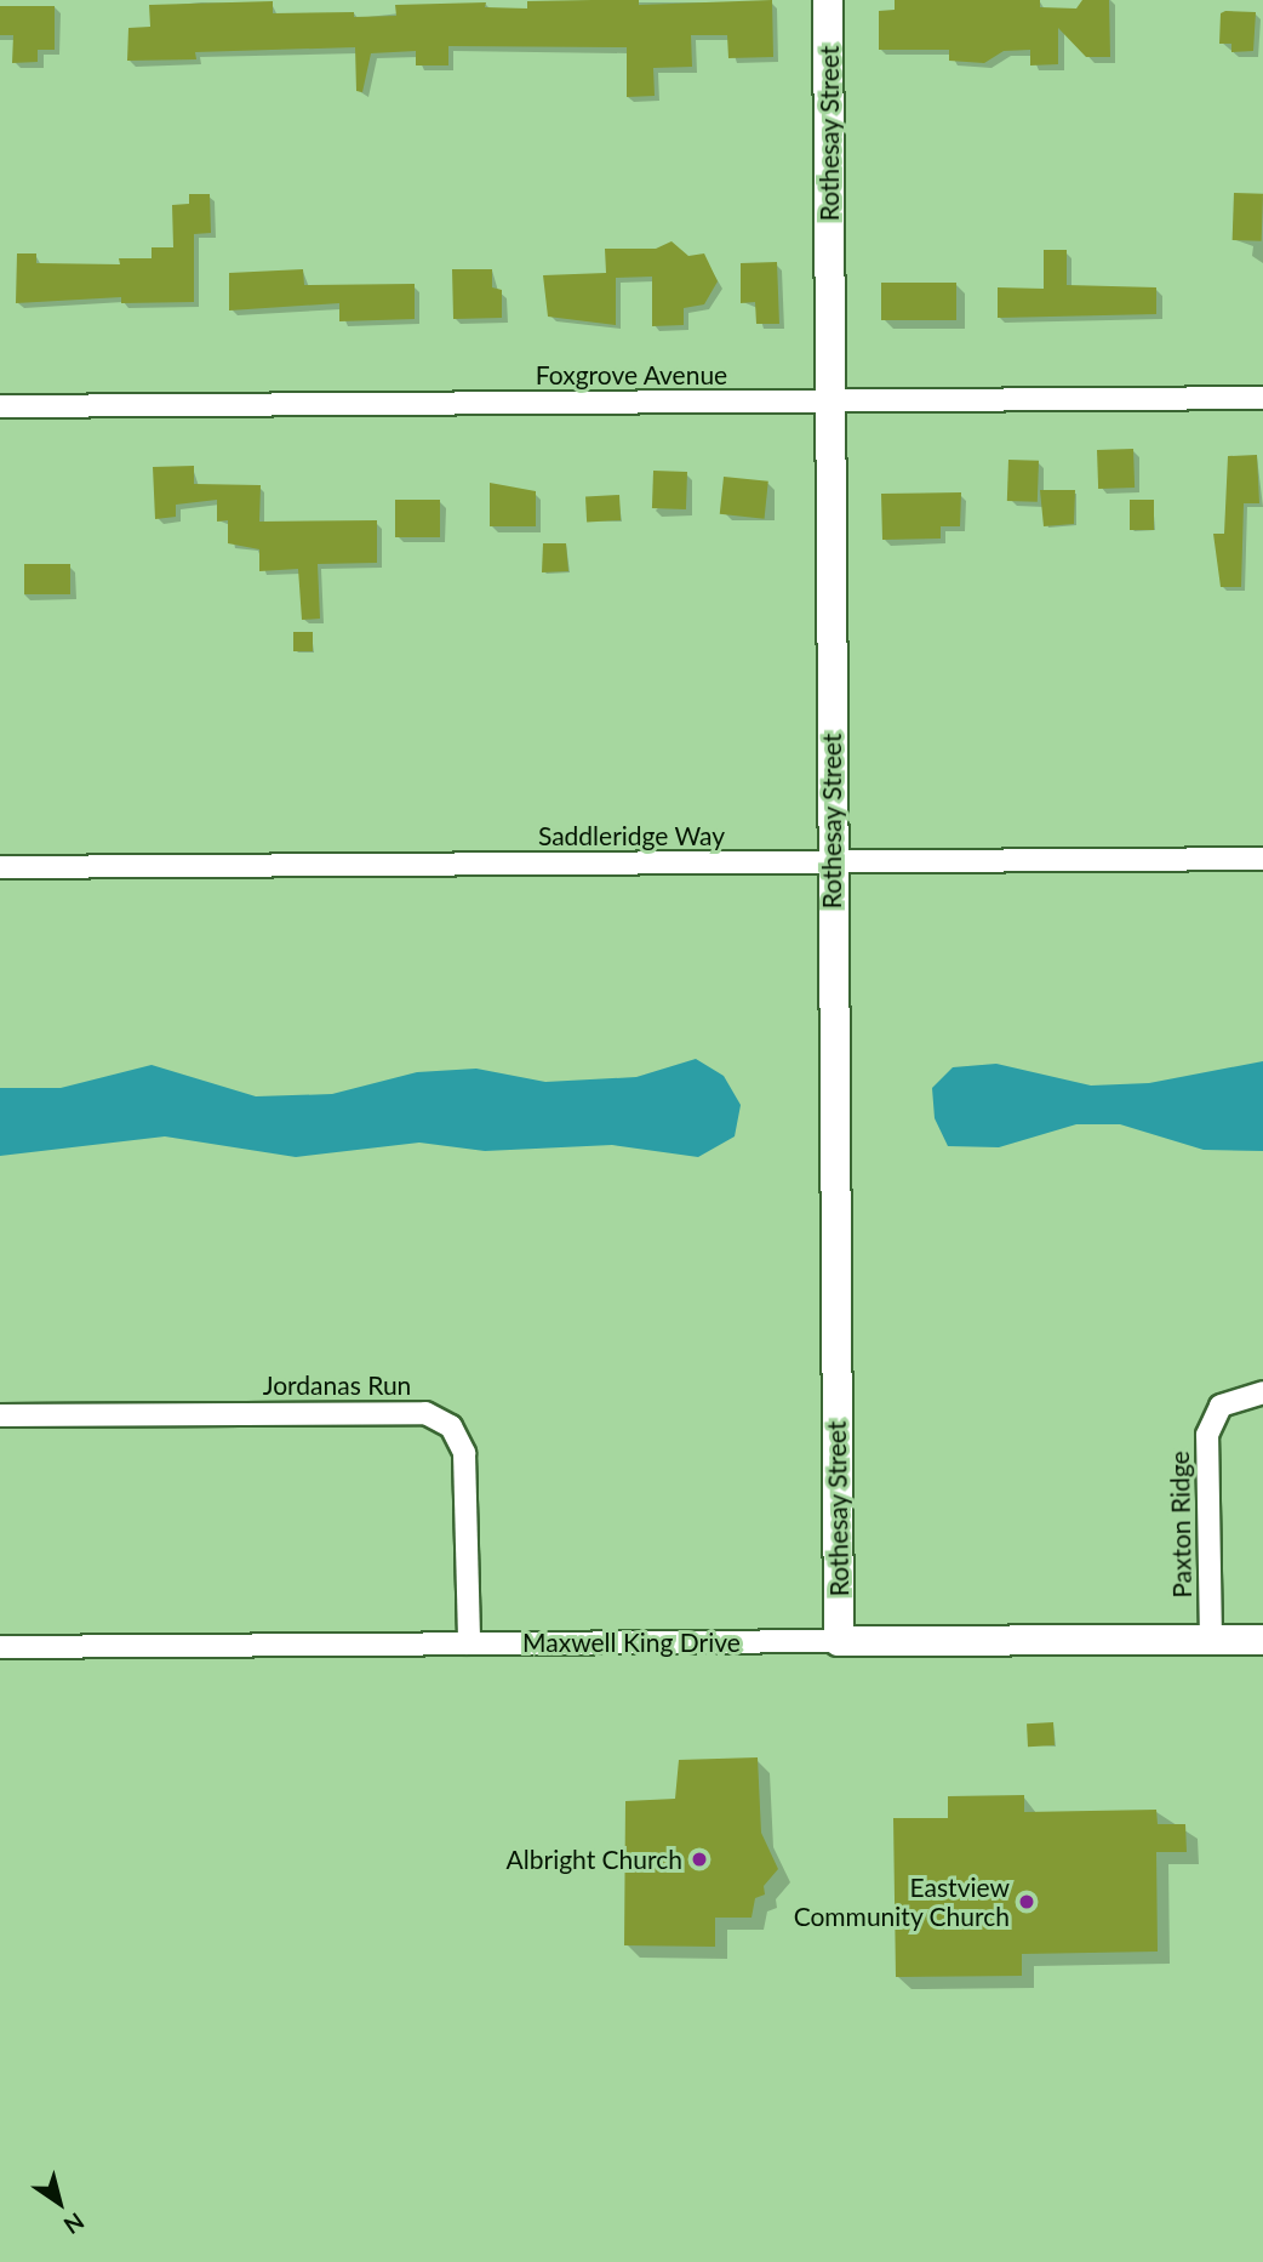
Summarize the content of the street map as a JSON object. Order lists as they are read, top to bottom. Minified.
{"streets":{"street":["Rothesay Street","Foxgrove Avenue","Saddleridge Way","Jordanas Run","Paxton Ridge","Maxwell King Drive"]},"crossings":[["Rothesay Street","Foxgrove Avenue"],["Rothesay Street","Saddleridge Way"],["Rothesay Street","Maxwell King Drive"],["Jordanas Run","Maxwell King Drive"],["Paxton Ridge","Maxwell King Drive"]],"places":["Albright Church","Eastview Community Church"],"north":"bottom right"}
